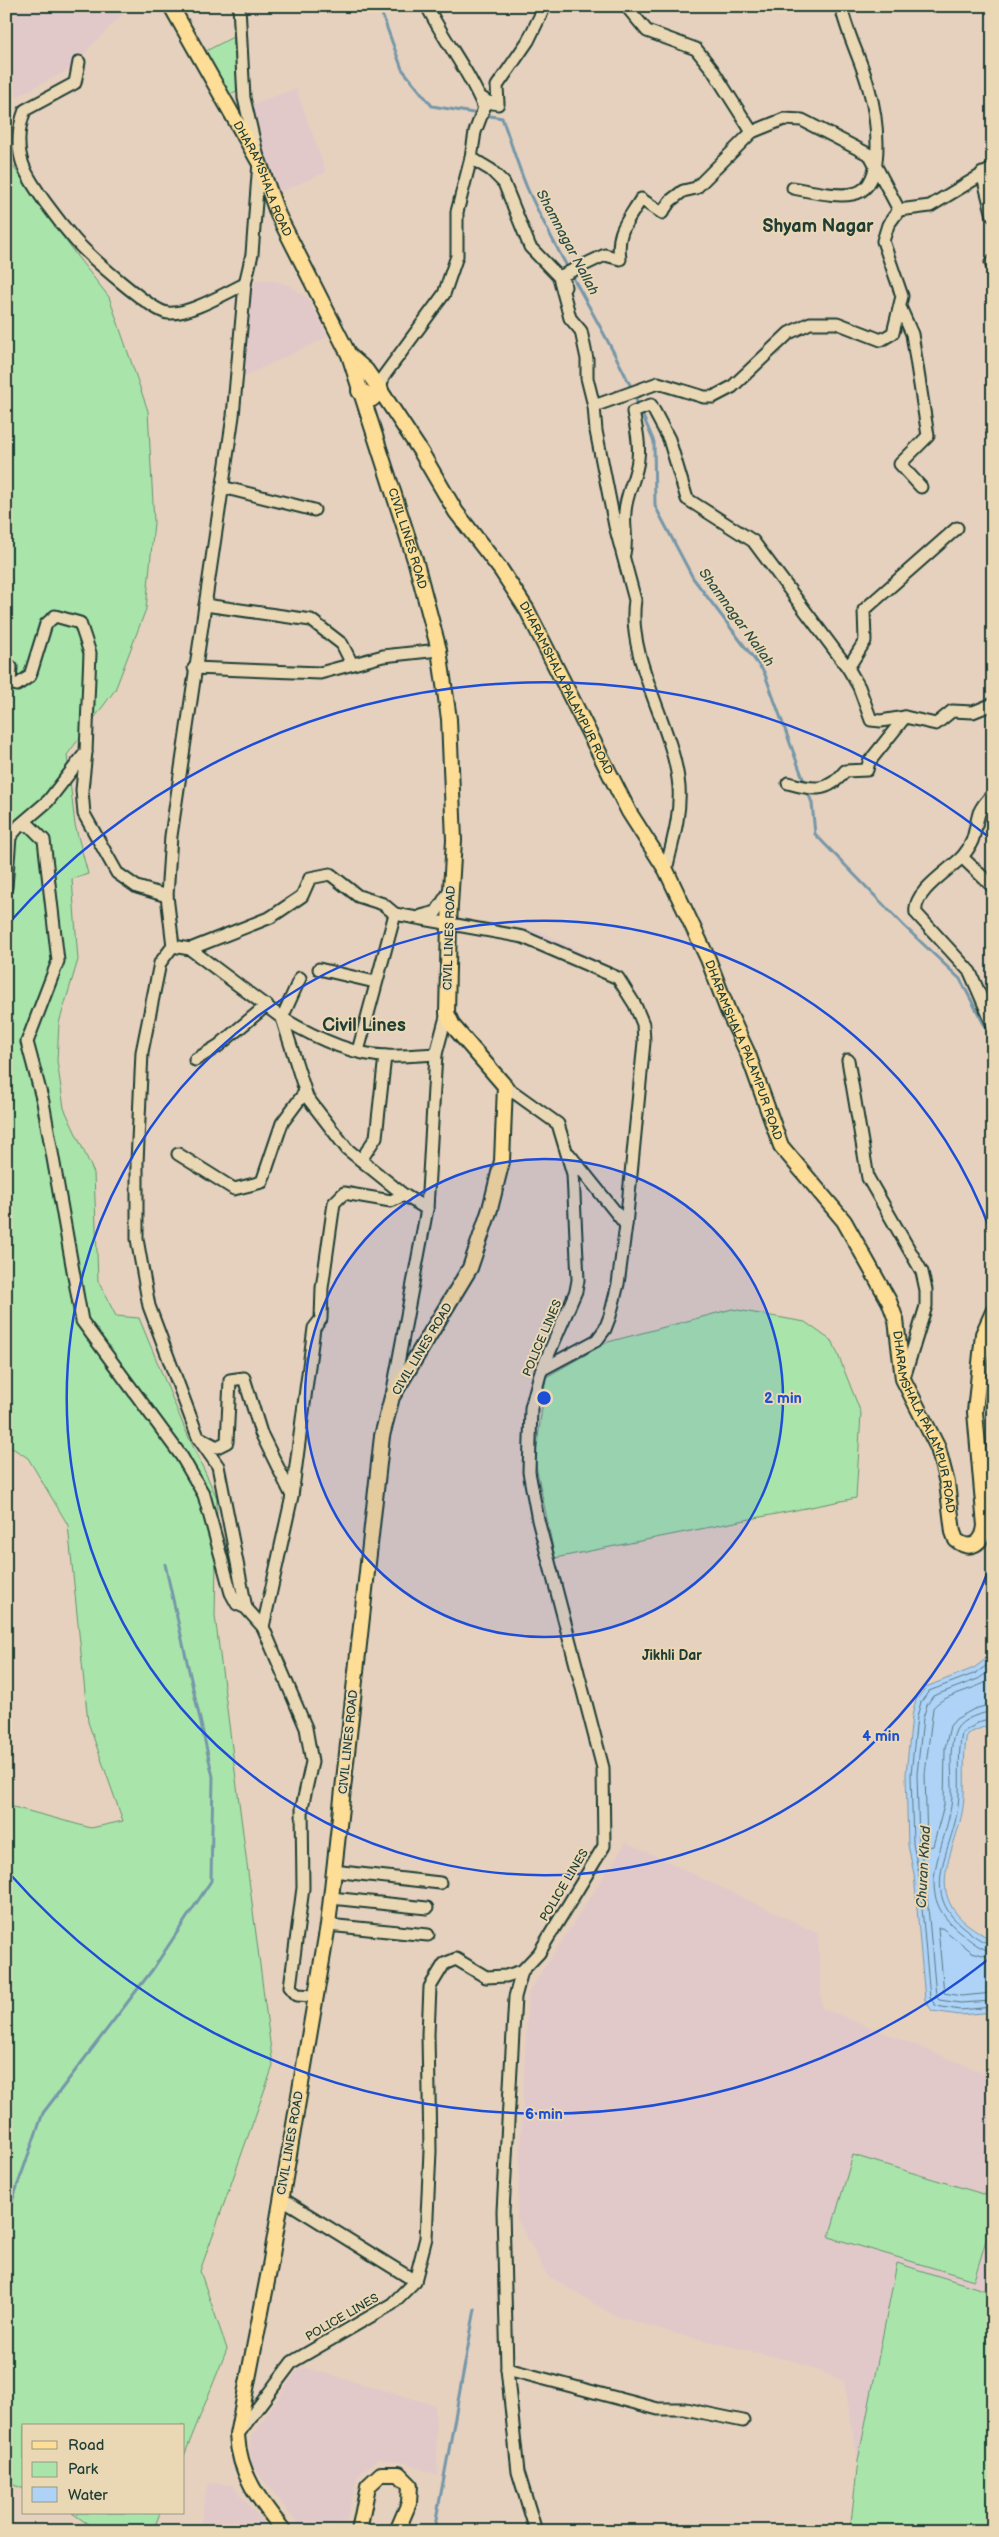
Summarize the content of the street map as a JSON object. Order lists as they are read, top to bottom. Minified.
{"streets":{"main road":["DHARAMSHALA ROAD","CIVIL LINES ROAD","DHARAMSHALA PALAMPUR ROAD"],"street":["POLICE LINES"]},"crossings":[["DHARAMSHALA ROAD","CIVIL LINES ROAD"],["DHARAMSHALA ROAD","DHARAMSHALA PALAMPUR ROAD"],["CIVIL LINES ROAD","DHARAMSHALA PALAMPUR ROAD"],["CIVIL LINES ROAD","POLICE LINES"]],"districts":["Shyam Nagar","Civil Lines","Jikhli Dar"],"water":["Shamnagar Nallah","Churan Khad"],"legend":["Road","Park","Water"],"rings":["2 min","4 min","6 min"]}
